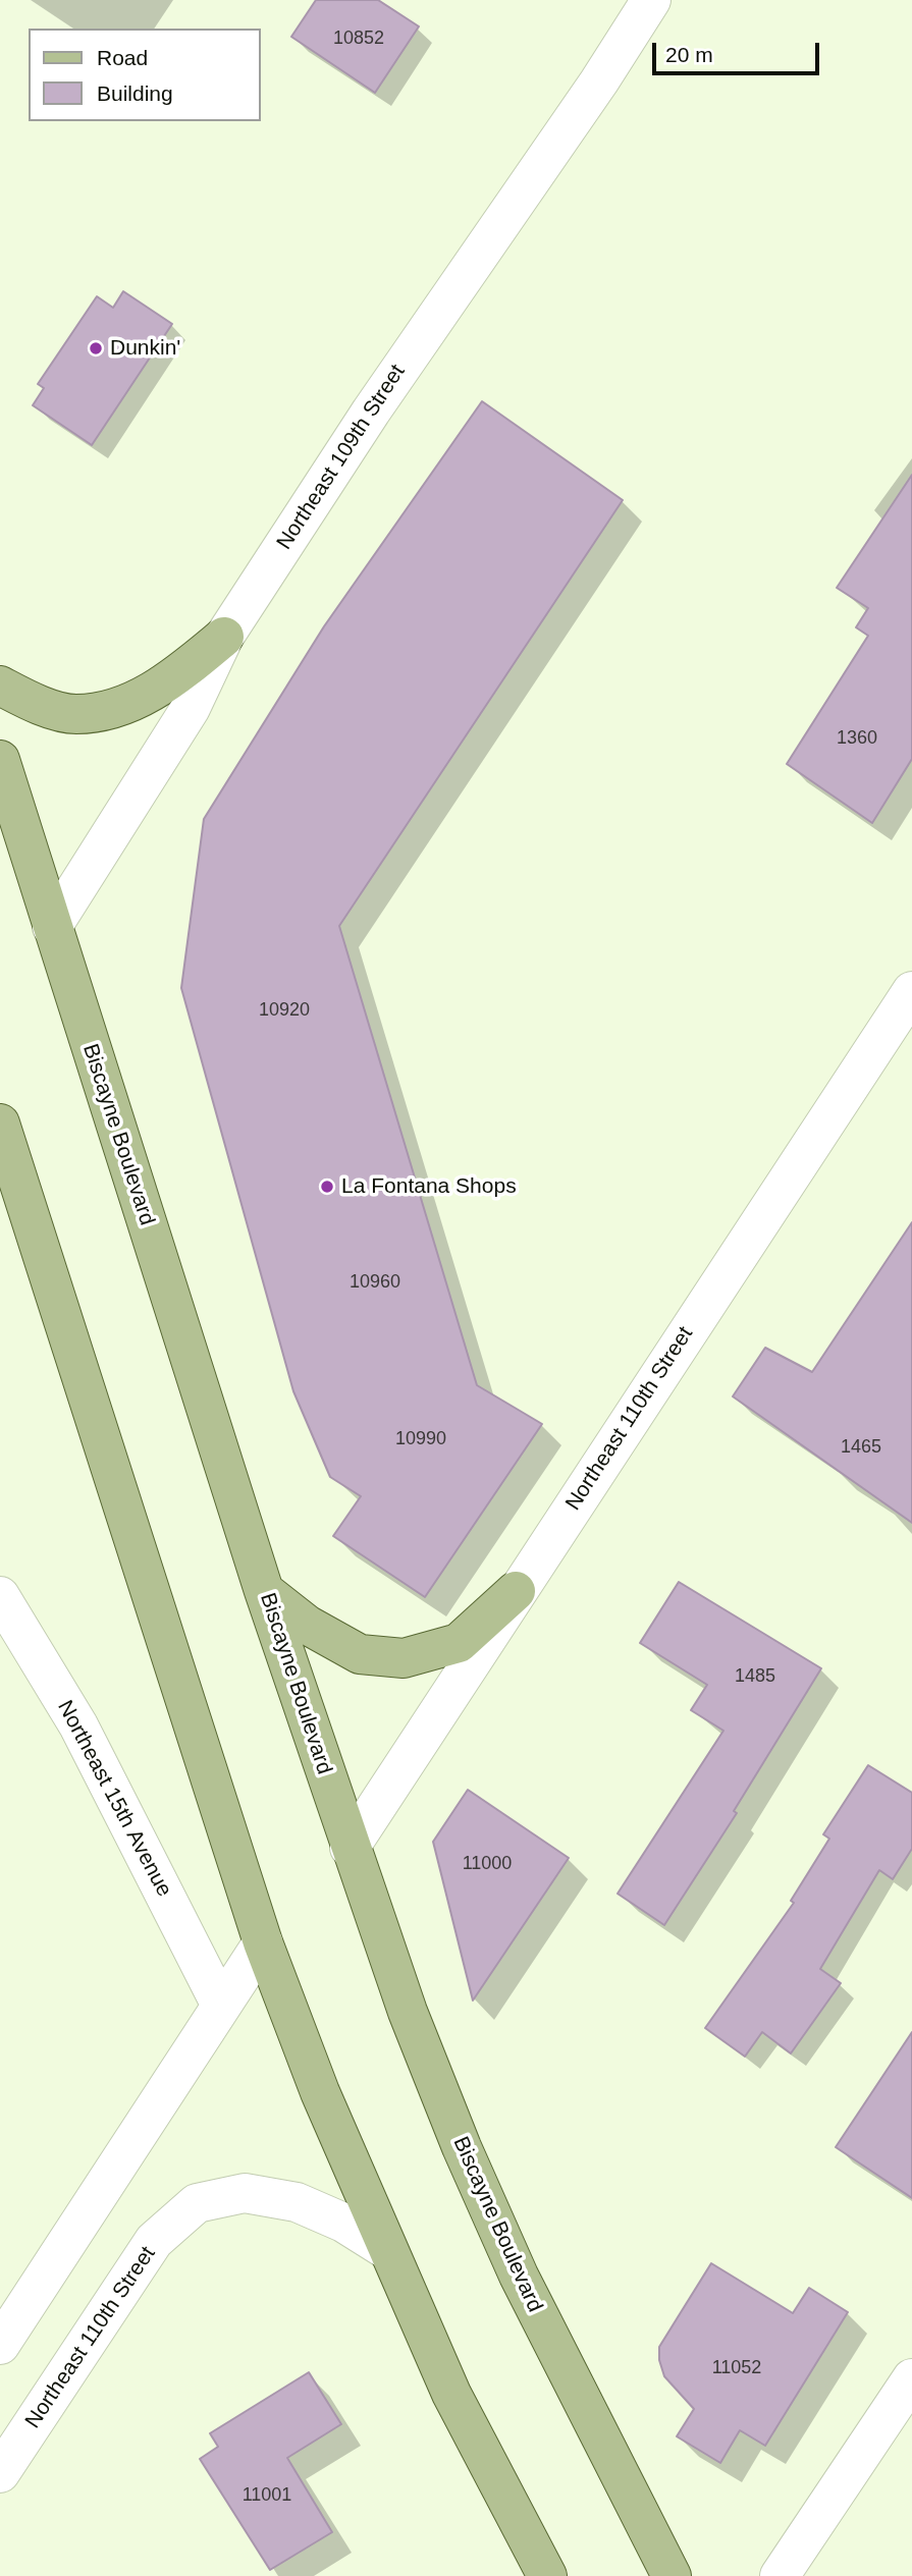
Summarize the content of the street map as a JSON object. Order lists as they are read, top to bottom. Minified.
{"streets":{"main road":["Biscayne Boulevard"],"street":["Northeast 109th Street","Northeast 110th Street","Northeast 15th Avenue"]},"crossings":[["Northeast 109th Street","Biscayne Boulevard"],["Biscayne Boulevard","Northeast 110th Street"]],"places":["Dunkin'","La Fontana Shops"],"house_numbers":["10852","1360","10920","10960","10990","1465","1485","11000","11052","11001"],"legend":["Road","Building"],"scale_bar":"20 m"}
